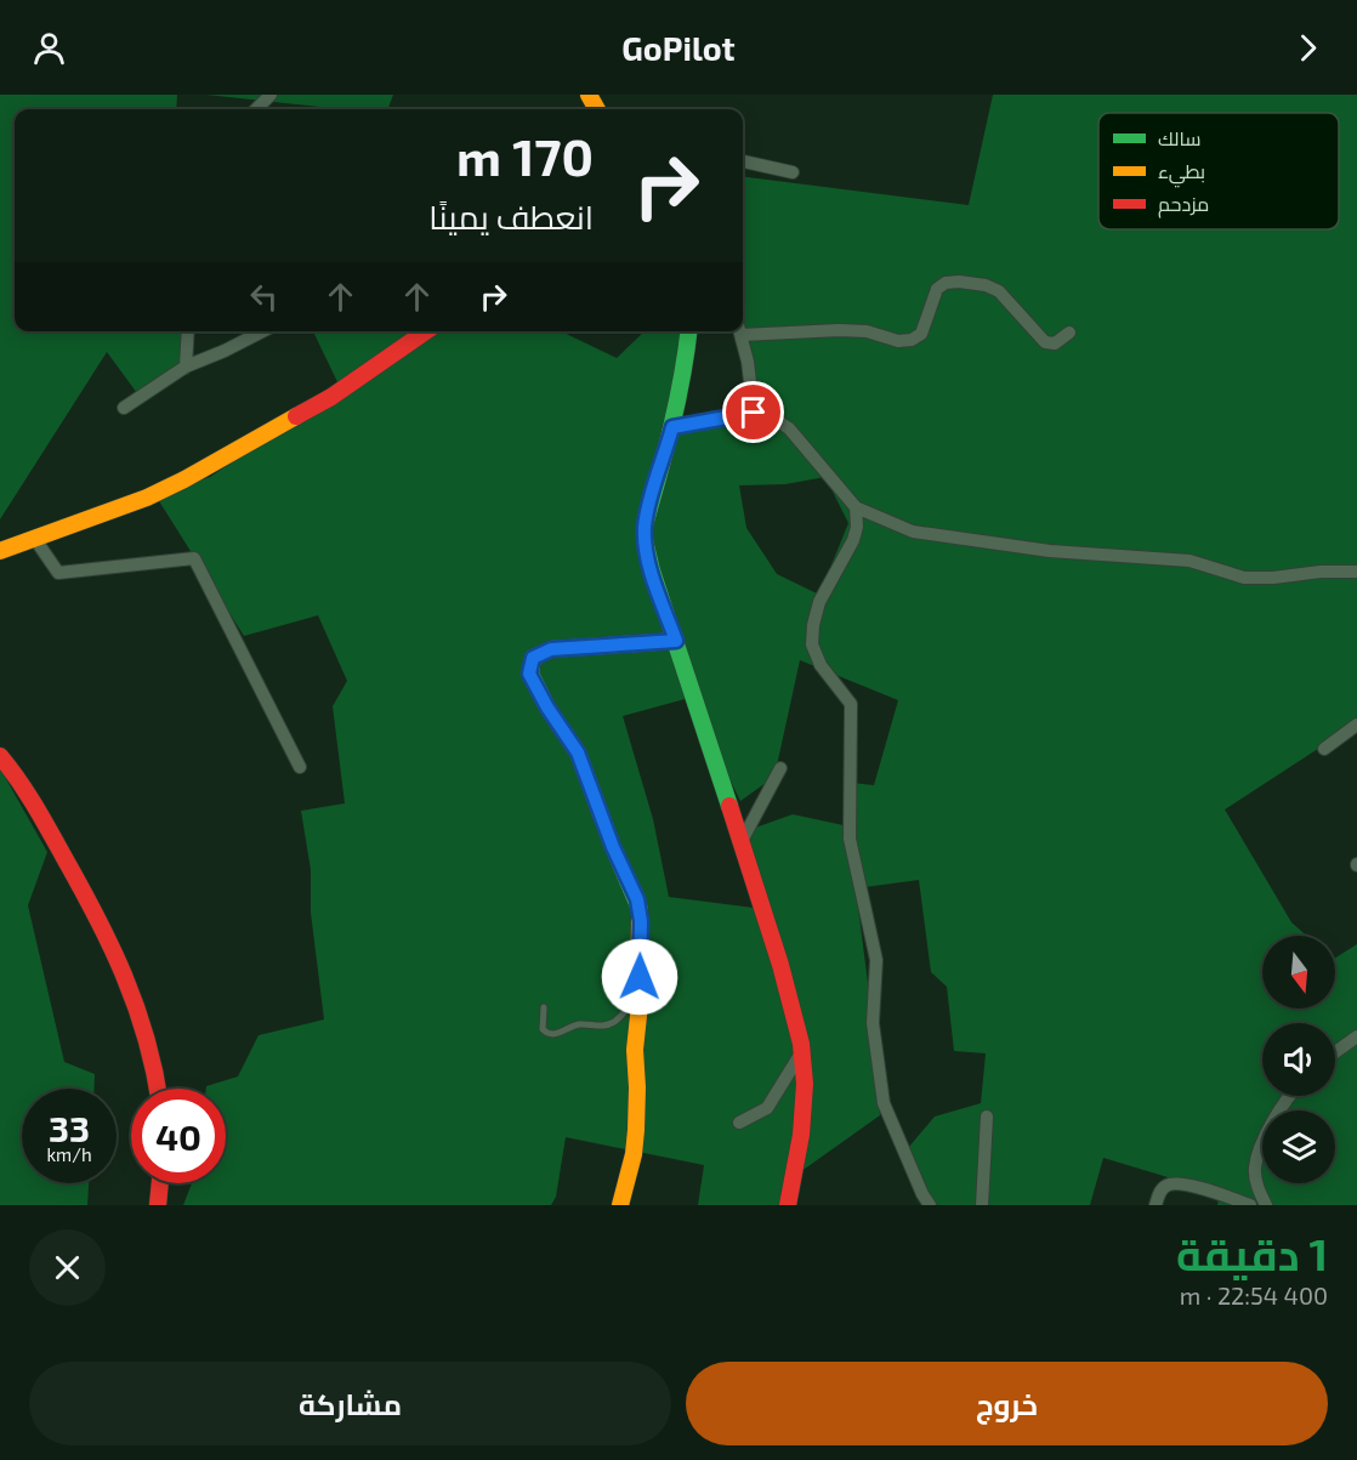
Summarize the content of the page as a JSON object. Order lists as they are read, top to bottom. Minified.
{"legend":["سالك","بطيء","مزدحم"],"north":"bottom","page":{"header":"GoPilot","turn":["170 m","انعطف يمينًا"],"speed":"33 km/h","limit":"40","heading":["1 دقيقة","400 m · 22:54"],"buttons":["خروج","مشاركة"]}}
